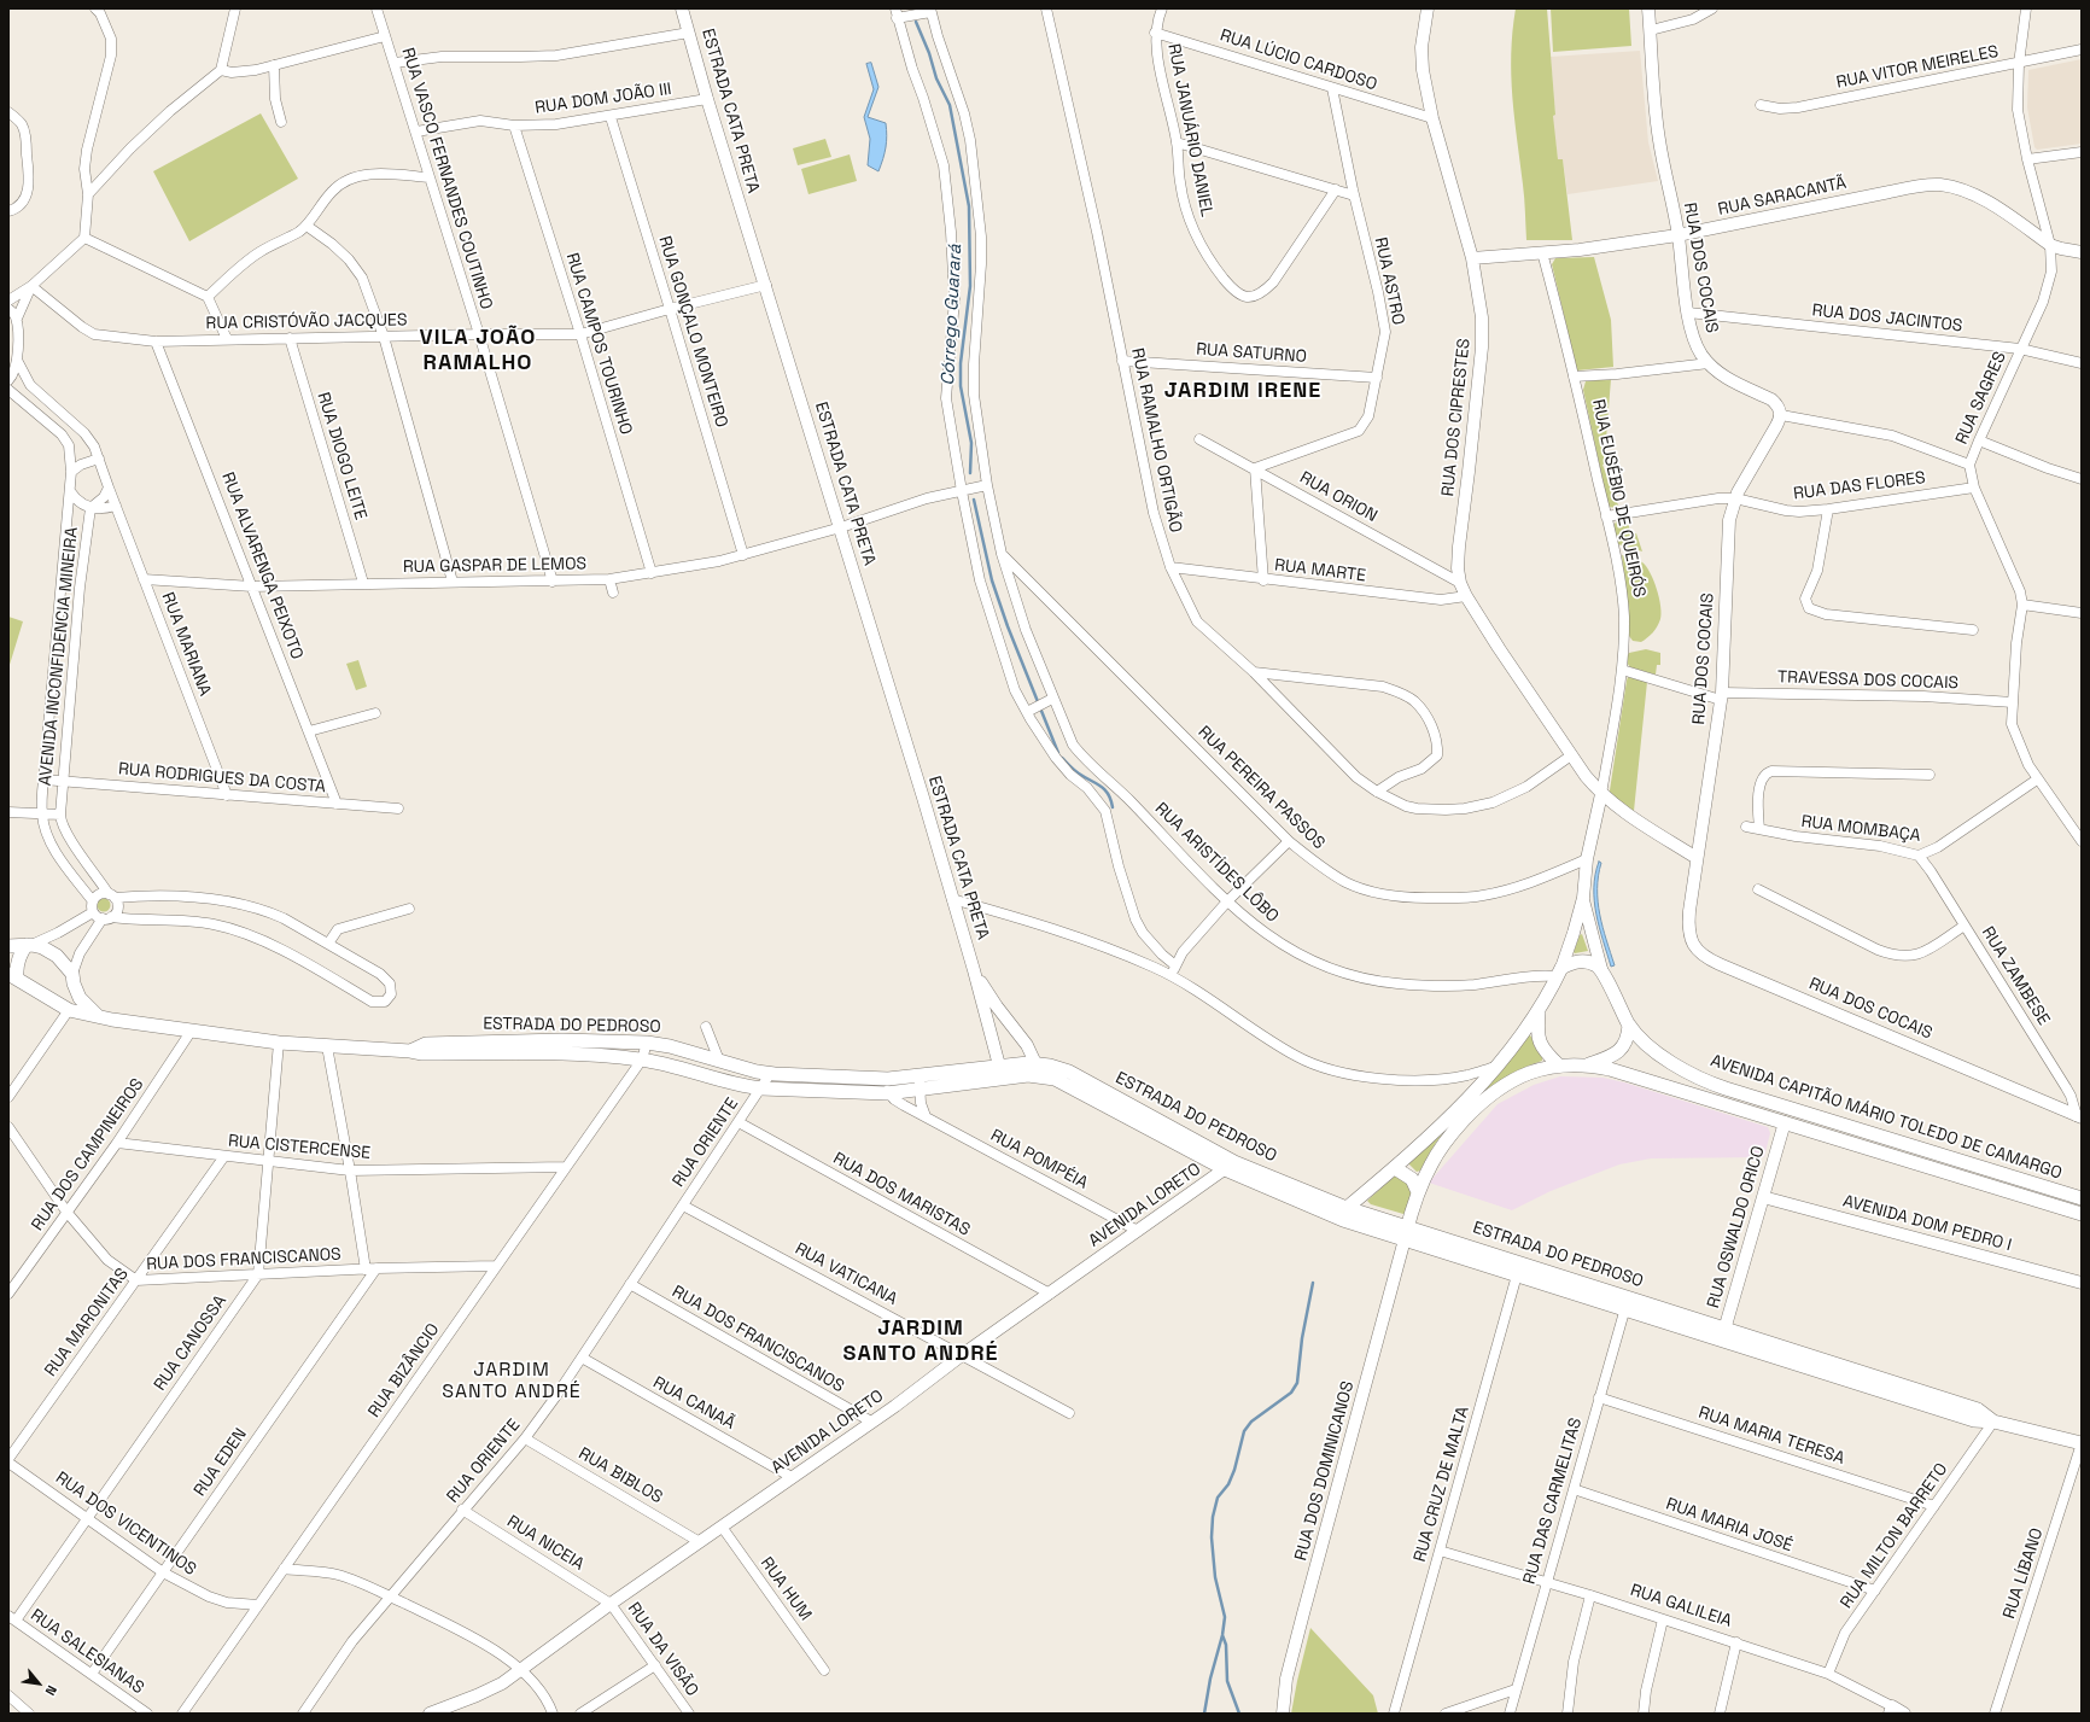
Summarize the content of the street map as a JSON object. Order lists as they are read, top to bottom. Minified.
{"streets":{"main road":["RUA EUSÉBIO DE QUEIRÓS","ESTRADA DO PEDROSO","AVENIDA CAPITÃO MÁRIO TOLEDO DE CAMARGO"],"street":["RUA LÚCIO CARDOSO","RUA VITOR MEIRELES","RUA DOM JOÃO III","ESTRADA CATA PRETA","RUA JANUÁRIO DANIEL","RUA VASCO FERNANDES COUTINHO","RUA SARACANTÃ","RUA DOS COCAIS","RUA ASTRO","RUA DOS JACINTOS","RUA CRISTÓVÃO JACQUES","RUA GONÇALO MONTEIRO","RUA CAMPOS TOURINHO","RUA SATURNO","RUA SAGRES","RUA DOS CIPRESTES","RUA RAMALHO ORTIGÃO","RUA DIOGO LEITE","RUA DAS FLORES","RUA ORION","RUA ALVARENGA PEIXOTO","RUA GASPAR DE LEMOS","RUA MARTE","RUA MARIANA","AVENIDA INCONFIDENCIA MINEIRA","TRAVESSA DOS COCAIS","RUA RODRIGUES DA COSTA","RUA PEREIRA PASSOS","RUA MOMBAÇA","RUA ARISTÍDES LÔBO","RUA ZAMBESE","RUA ORIENTE","RUA CISTERCENSE","RUA DOS CAMPINEIROS","RUA POMPÉIA","RUA DOS MARISTAS","AVENIDA LORETO","AVENIDA DOM PEDRO I","RUA OSWALDO ORICO","RUA DOS FRANCISCANOS","RUA VATICANA","RUA MARONITAS","RUA CANOSSA","RUA BIZÂNCIO","RUA CANAÃ","RUA MARIA TERESA","RUA EDEN","RUA DOS DOMINICANOS","RUA BIBLOS","RUA CRUZ DE MALTA","RUA DAS CARMELITAS","RUA DOS VICENTINOS","RUA MARIA JOSÉ","RUA MILTON BARRETO","RUA NICEIA","RUA LÍBANO","RUA HUM","RUA GALILEIA","RUA DA VISÃO","RUA SALESIANAS"]},"crossings":[["RUA LÚCIO CARDOSO","RUA JANUÁRIO DANIEL"],["RUA LÚCIO CARDOSO","RUA ASTRO"],["RUA LÚCIO CARDOSO","RUA DOS CIPRESTES"],["RUA VITOR MEIRELES","RUA SAGRES"],["RUA DOM JOÃO III","ESTRADA CATA PRETA"],["RUA DOM JOÃO III","RUA VASCO FERNANDES COUTINHO"],["RUA DOM JOÃO III","RUA GONÇALO MONTEIRO"],["RUA DOM JOÃO III","RUA CAMPOS TOURINHO"],["ESTRADA CATA PRETA","RUA CRISTÓVÃO JACQUES"],["ESTRADA CATA PRETA","RUA GASPAR DE LEMOS"],["ESTRADA CATA PRETA","ESTRADA DO PEDROSO"],["RUA VASCO FERNANDES COUTINHO","RUA CRISTÓVÃO JACQUES"],["RUA VASCO FERNANDES COUTINHO","RUA GASPAR DE LEMOS"],["RUA SARACANTÃ","RUA DOS COCAIS"],["RUA SARACANTÃ","RUA SAGRES"],["RUA SARACANTÃ","RUA DOS CIPRESTES"],["RUA SARACANTÃ","RUA EUSÉBIO DE QUEIRÓS"],["RUA DOS COCAIS","RUA DOS JACINTOS"],["RUA DOS COCAIS","RUA DOS CIPRESTES"],["RUA DOS COCAIS","RUA DAS FLORES"],["RUA DOS COCAIS","TRAVESSA DOS COCAIS"],["RUA DOS COCAIS","RUA ZAMBESE"],["RUA ASTRO","RUA SATURNO"],["RUA ASTRO","RUA ORION"],["RUA DOS JACINTOS","RUA SAGRES"],["RUA CRISTÓVÃO JACQUES","RUA GONÇALO MONTEIRO"],["RUA CRISTÓVÃO JACQUES","RUA CAMPOS TOURINHO"],["RUA CRISTÓVÃO JACQUES","RUA DIOGO LEITE"],["RUA CRISTÓVÃO JACQUES","RUA ALVARENGA PEIXOTO"],["RUA GONÇALO MONTEIRO","RUA GASPAR DE LEMOS"],["RUA CAMPOS TOURINHO","RUA GASPAR DE LEMOS"],["RUA SATURNO","RUA RAMALHO ORTIGÃO"],["RUA SAGRES","RUA DAS FLORES"],["RUA SAGRES","TRAVESSA DOS COCAIS"],["RUA SAGRES","RUA MOMBAÇA"],["RUA DOS CIPRESTES","RUA RAMALHO ORTIGÃO"],["RUA DOS CIPRESTES","RUA ORION"],["RUA DOS CIPRESTES","RUA EUSÉBIO DE QUEIRÓS"],["RUA DOS CIPRESTES","RUA MARTE"],["RUA RAMALHO ORTIGÃO","RUA MARTE"],["RUA DIOGO LEITE","RUA GASPAR DE LEMOS"],["RUA DAS FLORES","RUA EUSÉBIO DE QUEIRÓS"],["RUA EUSÉBIO DE QUEIRÓS","TRAVESSA DOS COCAIS"],["RUA EUSÉBIO DE QUEIRÓS","RUA PEREIRA PASSOS"],["RUA EUSÉBIO DE QUEIRÓS","RUA ARISTÍDES LÔBO"],["RUA EUSÉBIO DE QUEIRÓS","ESTRADA DO PEDROSO"],["RUA EUSÉBIO DE QUEIRÓS","AVENIDA CAPITÃO MÁRIO TOLEDO DE CAMARGO"],["RUA ALVARENGA PEIXOTO","RUA GASPAR DE LEMOS"],["RUA ALVARENGA PEIXOTO","RUA RODRIGUES DA COSTA"],["RUA GASPAR DE LEMOS","RUA MARIANA"],["RUA GASPAR DE LEMOS","RUA ARISTÍDES LÔBO"],["RUA MARIANA","AVENIDA INCONFIDENCIA MINEIRA"],["RUA MARIANA","RUA RODRIGUES DA COSTA"],["AVENIDA INCONFIDENCIA MINEIRA","RUA RODRIGUES DA COSTA"],["RUA PEREIRA PASSOS","RUA ARISTÍDES LÔBO"],["RUA MOMBAÇA","RUA ZAMBESE"],["RUA ARISTÍDES LÔBO","AVENIDA CAPITÃO MÁRIO TOLEDO DE CAMARGO"],["ESTRADA DO PEDROSO","RUA ORIENTE"],["ESTRADA DO PEDROSO","RUA DOS CAMPINEIROS"],["ESTRADA DO PEDROSO","RUA POMPÉIA"],["ESTRADA DO PEDROSO","AVENIDA LORETO"],["ESTRADA DO PEDROSO","RUA OSWALDO ORICO"],["ESTRADA DO PEDROSO","RUA CANOSSA"],["ESTRADA DO PEDROSO","RUA BIZÂNCIO"],["ESTRADA DO PEDROSO","RUA DOS DOMINICANOS"],["ESTRADA DO PEDROSO","RUA CRUZ DE MALTA"],["ESTRADA DO PEDROSO","RUA DAS CARMELITAS"],["ESTRADA DO PEDROSO","RUA MILTON BARRETO"],["ESTRADA DO PEDROSO","RUA LÍBANO"],["AVENIDA CAPITÃO MÁRIO TOLEDO DE CAMARGO","RUA OSWALDO ORICO"],["RUA ORIENTE","RUA DOS MARISTAS"],["RUA ORIENTE","RUA DOS FRANCISCANOS"],["RUA ORIENTE","RUA VATICANA"],["RUA ORIENTE","RUA CANAÃ"],["RUA ORIENTE","RUA BIBLOS"],["RUA ORIENTE","RUA NICEIA"],["RUA CISTERCENSE","RUA DOS CAMPINEIROS"],["RUA CISTERCENSE","RUA MARONITAS"],["RUA CISTERCENSE","RUA CANOSSA"],["RUA CISTERCENSE","RUA BIZÂNCIO"],["RUA DOS CAMPINEIROS","RUA DOS FRANCISCANOS"],["RUA POMPÉIA","AVENIDA LORETO"],["RUA DOS MARISTAS","AVENIDA LORETO"],["AVENIDA LORETO","RUA DOS FRANCISCANOS"],["AVENIDA LORETO","RUA VATICANA"],["AVENIDA LORETO","RUA CANAÃ"],["AVENIDA LORETO","RUA BIBLOS"],["AVENIDA LORETO","RUA NICEIA"],["AVENIDA LORETO","RUA HUM"],["AVENIDA LORETO","RUA DA VISÃO"],["AVENIDA DOM PEDRO I","RUA OSWALDO ORICO"],["RUA DOS FRANCISCANOS","RUA MARONITAS"],["RUA DOS FRANCISCANOS","RUA CANOSSA"],["RUA DOS FRANCISCANOS","RUA BIZÂNCIO"],["RUA DOS FRANCISCANOS","RUA EDEN"],["RUA MARONITAS","RUA DOS VICENTINOS"],["RUA CANOSSA","RUA DOS VICENTINOS"],["RUA CANOSSA","RUA SALESIANAS"],["RUA BIZÂNCIO","RUA DOS VICENTINOS"],["RUA MARIA TERESA","RUA DAS CARMELITAS"],["RUA MARIA TERESA","RUA MILTON BARRETO"],["RUA EDEN","RUA DOS VICENTINOS"],["RUA EDEN","RUA SALESIANAS"],["RUA CRUZ DE MALTA","RUA GALILEIA"],["RUA DAS CARMELITAS","RUA MARIA JOSÉ"],["RUA DAS CARMELITAS","RUA GALILEIA"],["RUA MARIA JOSÉ","RUA MILTON BARRETO"],["RUA MILTON BARRETO","RUA GALILEIA"],["RUA NICEIA","RUA DA VISÃO"]],"districts":["VILA JOÃO RAMALHO","JARDIM IRENE","JARDIM SANTO ANDRÉ","JARDIM SANTO ANDRÉ"],"water":["Córrego Guarará"],"north":"bottom right"}
